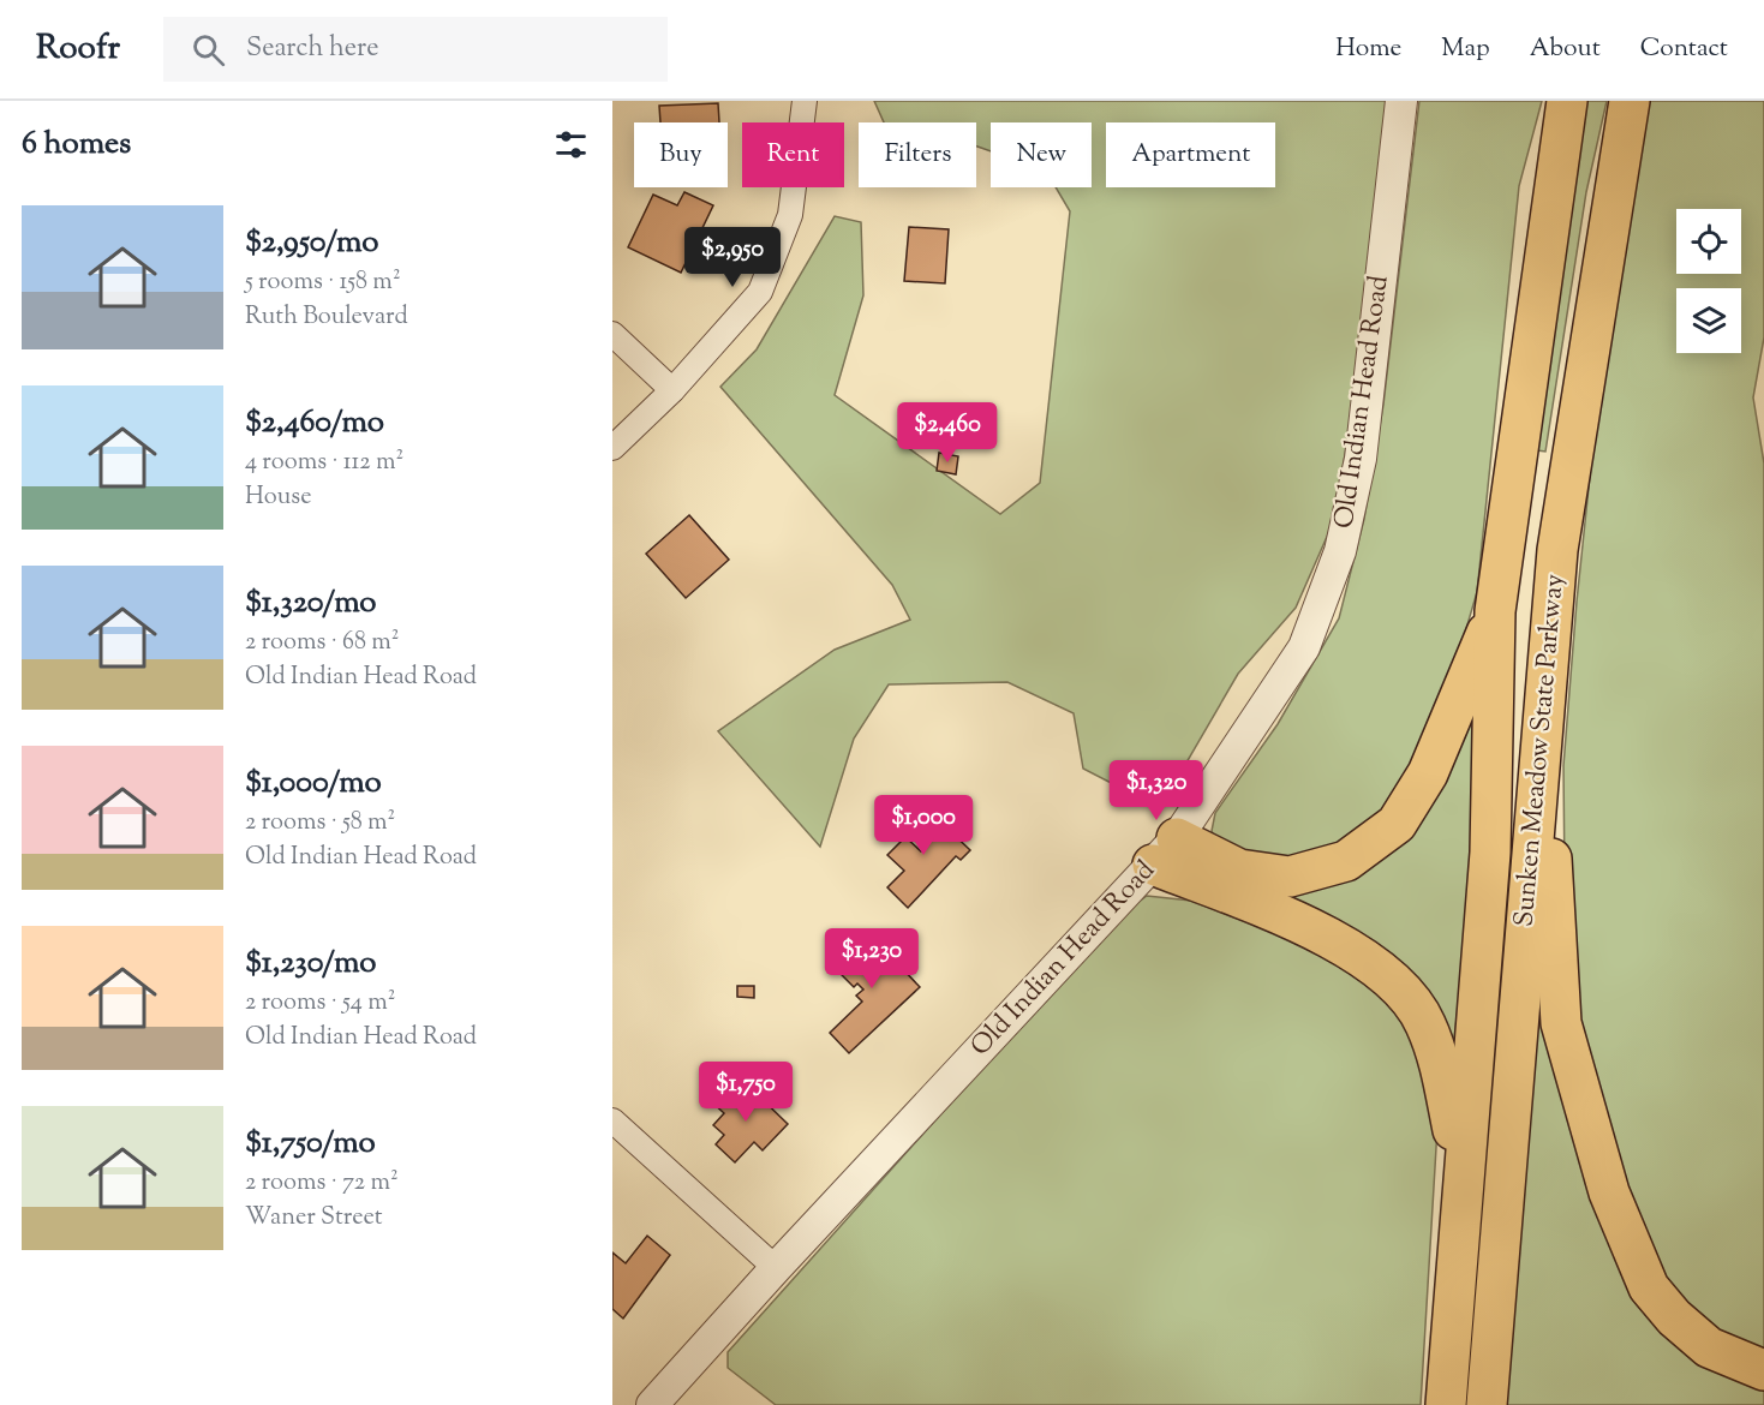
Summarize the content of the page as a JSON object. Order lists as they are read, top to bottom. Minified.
{"streets":{"highway":["Sunken Meadow State Parkway"],"street":["Old Indian Head Road"]},"page":{"header":"Roofr","search":"Search here","nav":["Home","Map","About","Contact"],"heading":"6 homes","chip":["Buy","Rent","Filters","New","Apartment"],"list":[{"name":"$2,950/mo","note":"5 rooms · 158 m² · Ruth Boulevard"},{"name":"$2,460/mo","note":"4 rooms · 112 m² · House"},{"name":"$1,320/mo","note":"2 rooms · 68 m² · Old Indian Head Road"},{"name":"$1,000/mo","note":"2 rooms · 58 m² · Old Indian Head Road"},{"name":"$1,230/mo","note":"2 rooms · 54 m² · Old Indian Head Road"},{"name":"$1,750/mo","note":"2 rooms · 72 m² · Waner Street"}],"price":["$2,950","$2,460","$1,320","$1,000","$1,230","$1,750"]}}
